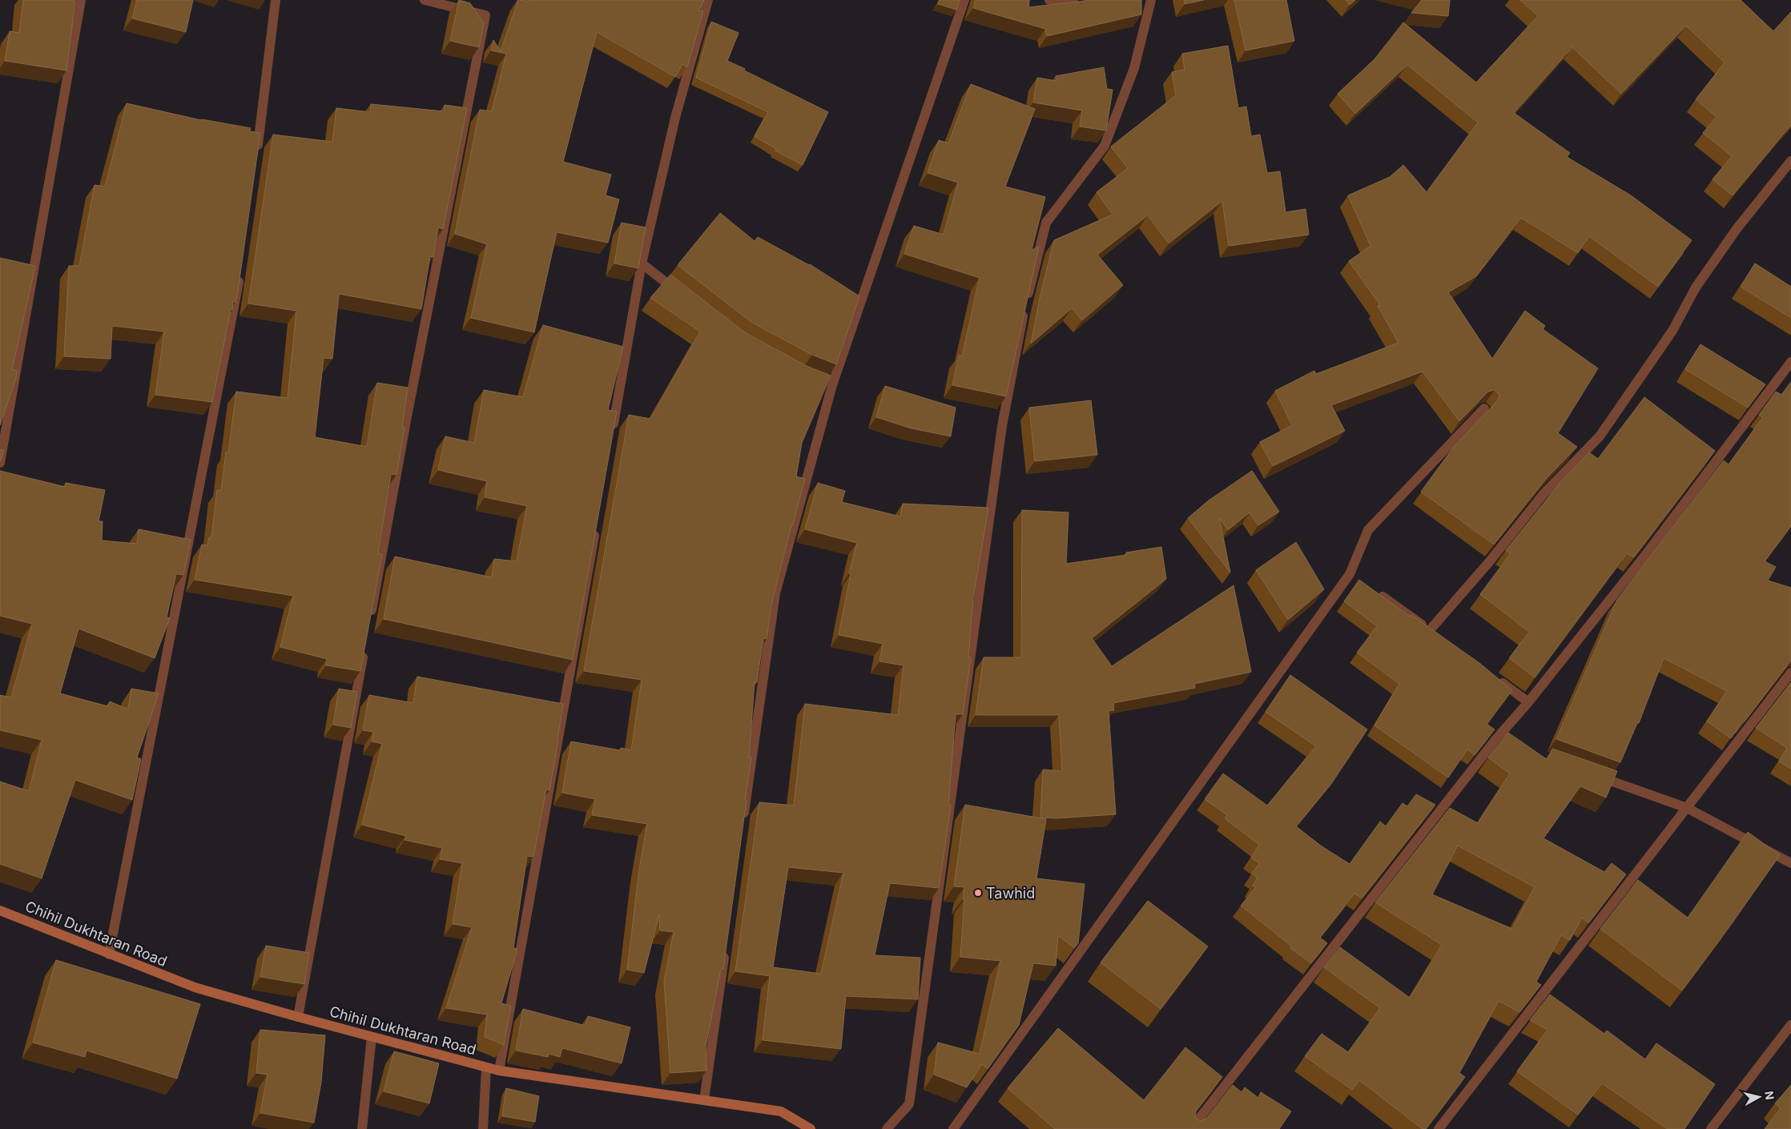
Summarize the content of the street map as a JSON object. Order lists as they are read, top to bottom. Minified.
{"streets":{"street":["Chihil Dukhtaran Road"]},"places":["Tawhid"],"north":"right"}
